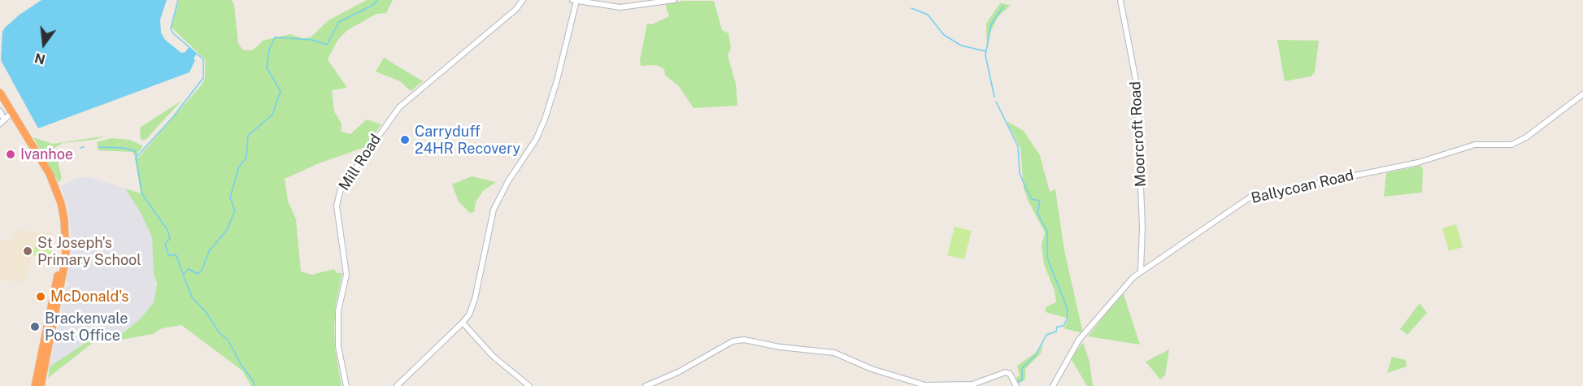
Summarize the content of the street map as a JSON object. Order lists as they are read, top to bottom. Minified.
{"streets":{"street":["Moorcroft Road","Mill Road","Ballycoan Road"]},"crossings":[["Moorcroft Road","Ballycoan Road"]],"places":["Carryduff 24HR Recovery","Ivanhoe","St Joseph's Primary School","McDonald's","Brackenvale Post Office"],"north":"bottom"}
